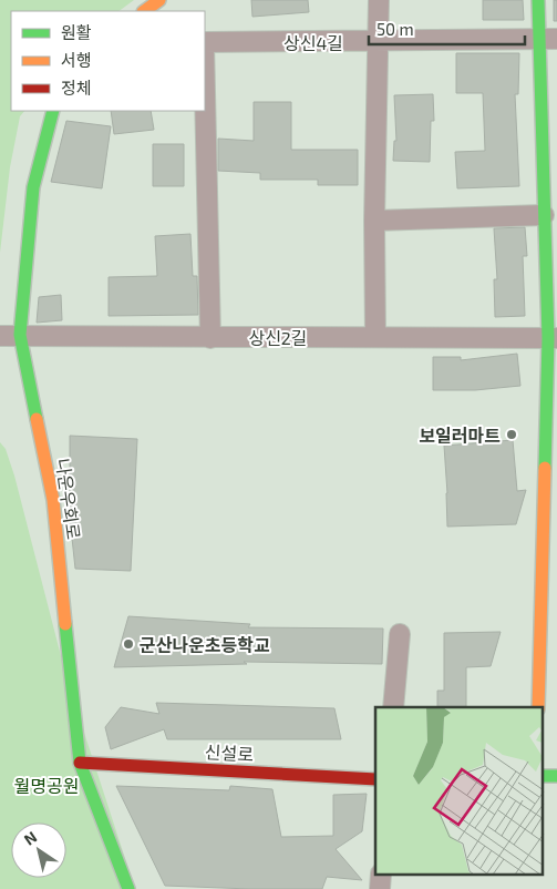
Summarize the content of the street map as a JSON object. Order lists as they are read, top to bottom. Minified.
{"streets":{"street":["상신4길","상신2길","나운우회로","신설로"]},"crossings":[["상신2길","나운우회로"],["나운우회로","신설로"]],"parks":["월명공원"],"places":["보일러마트","군산나운초등학교"],"legend":["원활","서행","정체"],"scale_bar":"50 m","north":"top left"}
